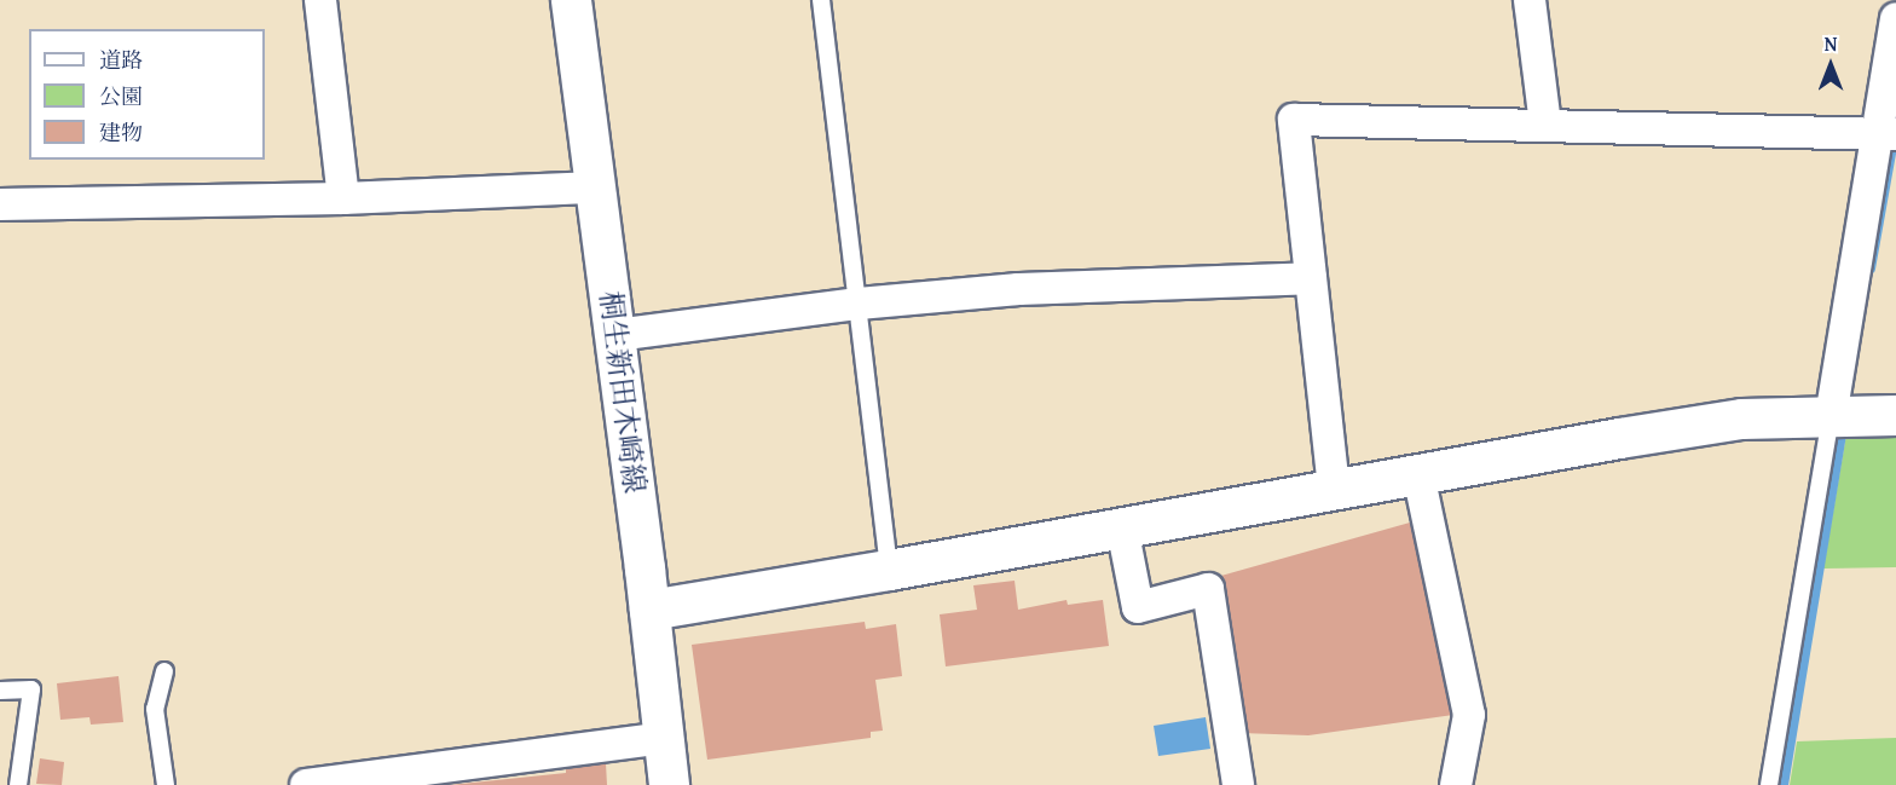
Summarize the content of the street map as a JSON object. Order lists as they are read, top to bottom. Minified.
{"streets":{"street":["桐生新田木崎線"]},"legend":["道路","公園","建物"],"north":"top"}
